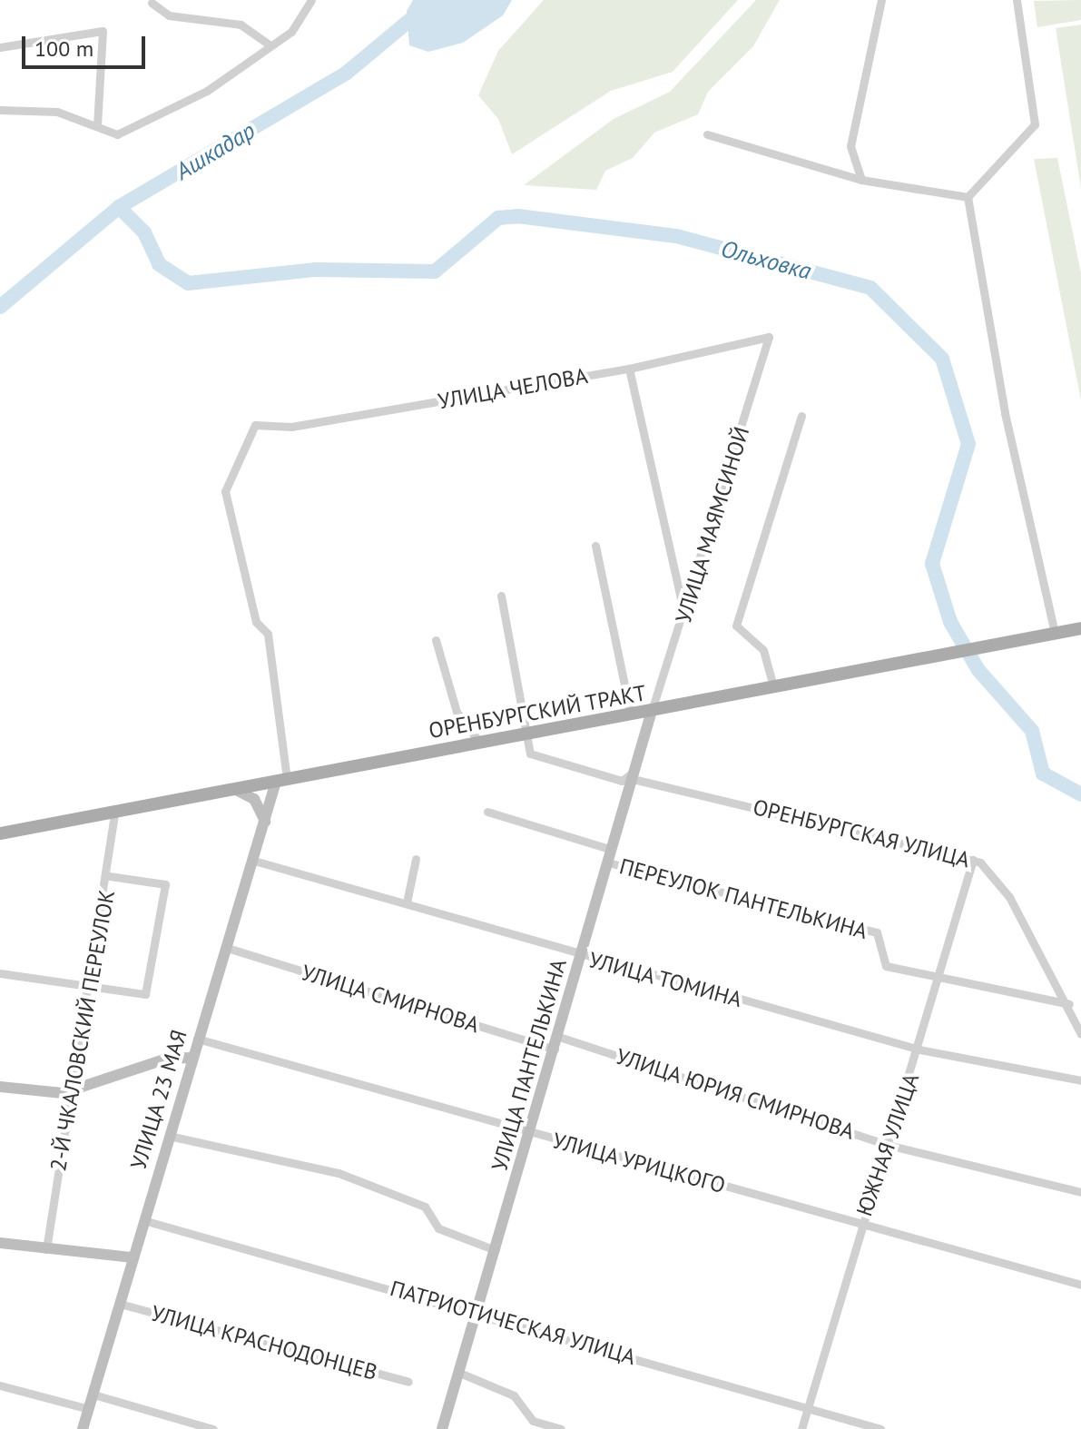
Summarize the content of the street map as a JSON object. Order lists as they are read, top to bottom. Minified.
{"streets":{"main road":["ОРЕНБУРГСКИЙ ТРАКТ","УЛИЦА ПАНТЕЛЬКИНА","УЛИЦА 23 МАЯ"],"street":["УЛИЦА ЧЕЛОВА","УЛИЦА МАЯМСИНОЙ","ОРЕНБУРГСКАЯ УЛИЦА","ПЕРЕУЛОК ПАНТЕЛЬКИНА","УЛИЦА ТОМИНА","УЛИЦА СМИРНОВА","2-Й ЧКАЛОВСКИЙ ПЕРЕУЛОК","УЛИЦА ЮРИЯ СМИРНОВА","ЮЖНАЯ УЛИЦА","УЛИЦА УРИЦКОГО","ПАТРИОТИЧЕСКАЯ УЛИЦА","УЛИЦА КРАСНОДОНЦЕВ"]},"crossings":[["УЛИЦА ЧЕЛОВА","УЛИЦА МАЯМСИНОЙ"],["УЛИЦА ЧЕЛОВА","ОРЕНБУРГСКИЙ ТРАКТ"],["УЛИЦА ЧЕЛОВА","УЛИЦА 23 МАЯ"],["УЛИЦА МАЯМСИНОЙ","ОРЕНБУРГСКИЙ ТРАКТ"],["УЛИЦА МАЯМСИНОЙ","УЛИЦА ПАНТЕЛЬКИНА"],["ОРЕНБУРГСКИЙ ТРАКТ","ОРЕНБУРГСКАЯ УЛИЦА"],["ОРЕНБУРГСКИЙ ТРАКТ","2-Й ЧКАЛОВСКИЙ ПЕРЕУЛОК"],["ОРЕНБУРГСКИЙ ТРАКТ","УЛИЦА ПАНТЕЛЬКИНА"],["ОРЕНБУРГСКИЙ ТРАКТ","УЛИЦА 23 МАЯ"],["ОРЕНБУРГСКАЯ УЛИЦА","ПЕРЕУЛОК ПАНТЕЛЬКИНА"],["ОРЕНБУРГСКАЯ УЛИЦА","УЛИЦА ПАНТЕЛЬКИНА"],["ОРЕНБУРГСКАЯ УЛИЦА","ЮЖНАЯ УЛИЦА"],["ПЕРЕУЛОК ПАНТЕЛЬКИНА","УЛИЦА ПАНТЕЛЬКИНА"],["ПЕРЕУЛОК ПАНТЕЛЬКИНА","ЮЖНАЯ УЛИЦА"],["УЛИЦА ТОМИНА","УЛИЦА ПАНТЕЛЬКИНА"],["УЛИЦА ТОМИНА","УЛИЦА 23 МАЯ"],["УЛИЦА ТОМИНА","ЮЖНАЯ УЛИЦА"],["УЛИЦА СМИРНОВА","УЛИЦА ПАНТЕЛЬКИНА"],["УЛИЦА СМИРНОВА","УЛИЦА 23 МАЯ"],["УЛИЦА ПАНТЕЛЬКИНА","УЛИЦА ЮРИЯ СМИРНОВА"],["УЛИЦА ПАНТЕЛЬКИНА","УЛИЦА УРИЦКОГО"],["УЛИЦА ПАНТЕЛЬКИНА","ПАТРИОТИЧЕСКАЯ УЛИЦА"],["УЛИЦА ЮРИЯ СМИРНОВА","ЮЖНАЯ УЛИЦА"],["УЛИЦА 23 МАЯ","УЛИЦА УРИЦКОГО"],["УЛИЦА 23 МАЯ","ПАТРИОТИЧЕСКАЯ УЛИЦА"],["УЛИЦА 23 МАЯ","УЛИЦА КРАСНОДОНЦЕВ"],["ЮЖНАЯ УЛИЦА","УЛИЦА УРИЦКОГО"],["ЮЖНАЯ УЛИЦА","ПАТРИОТИЧЕСКАЯ УЛИЦА"]],"water":["Ашкадар","Ольховка"],"scale_bar":"100 m"}
